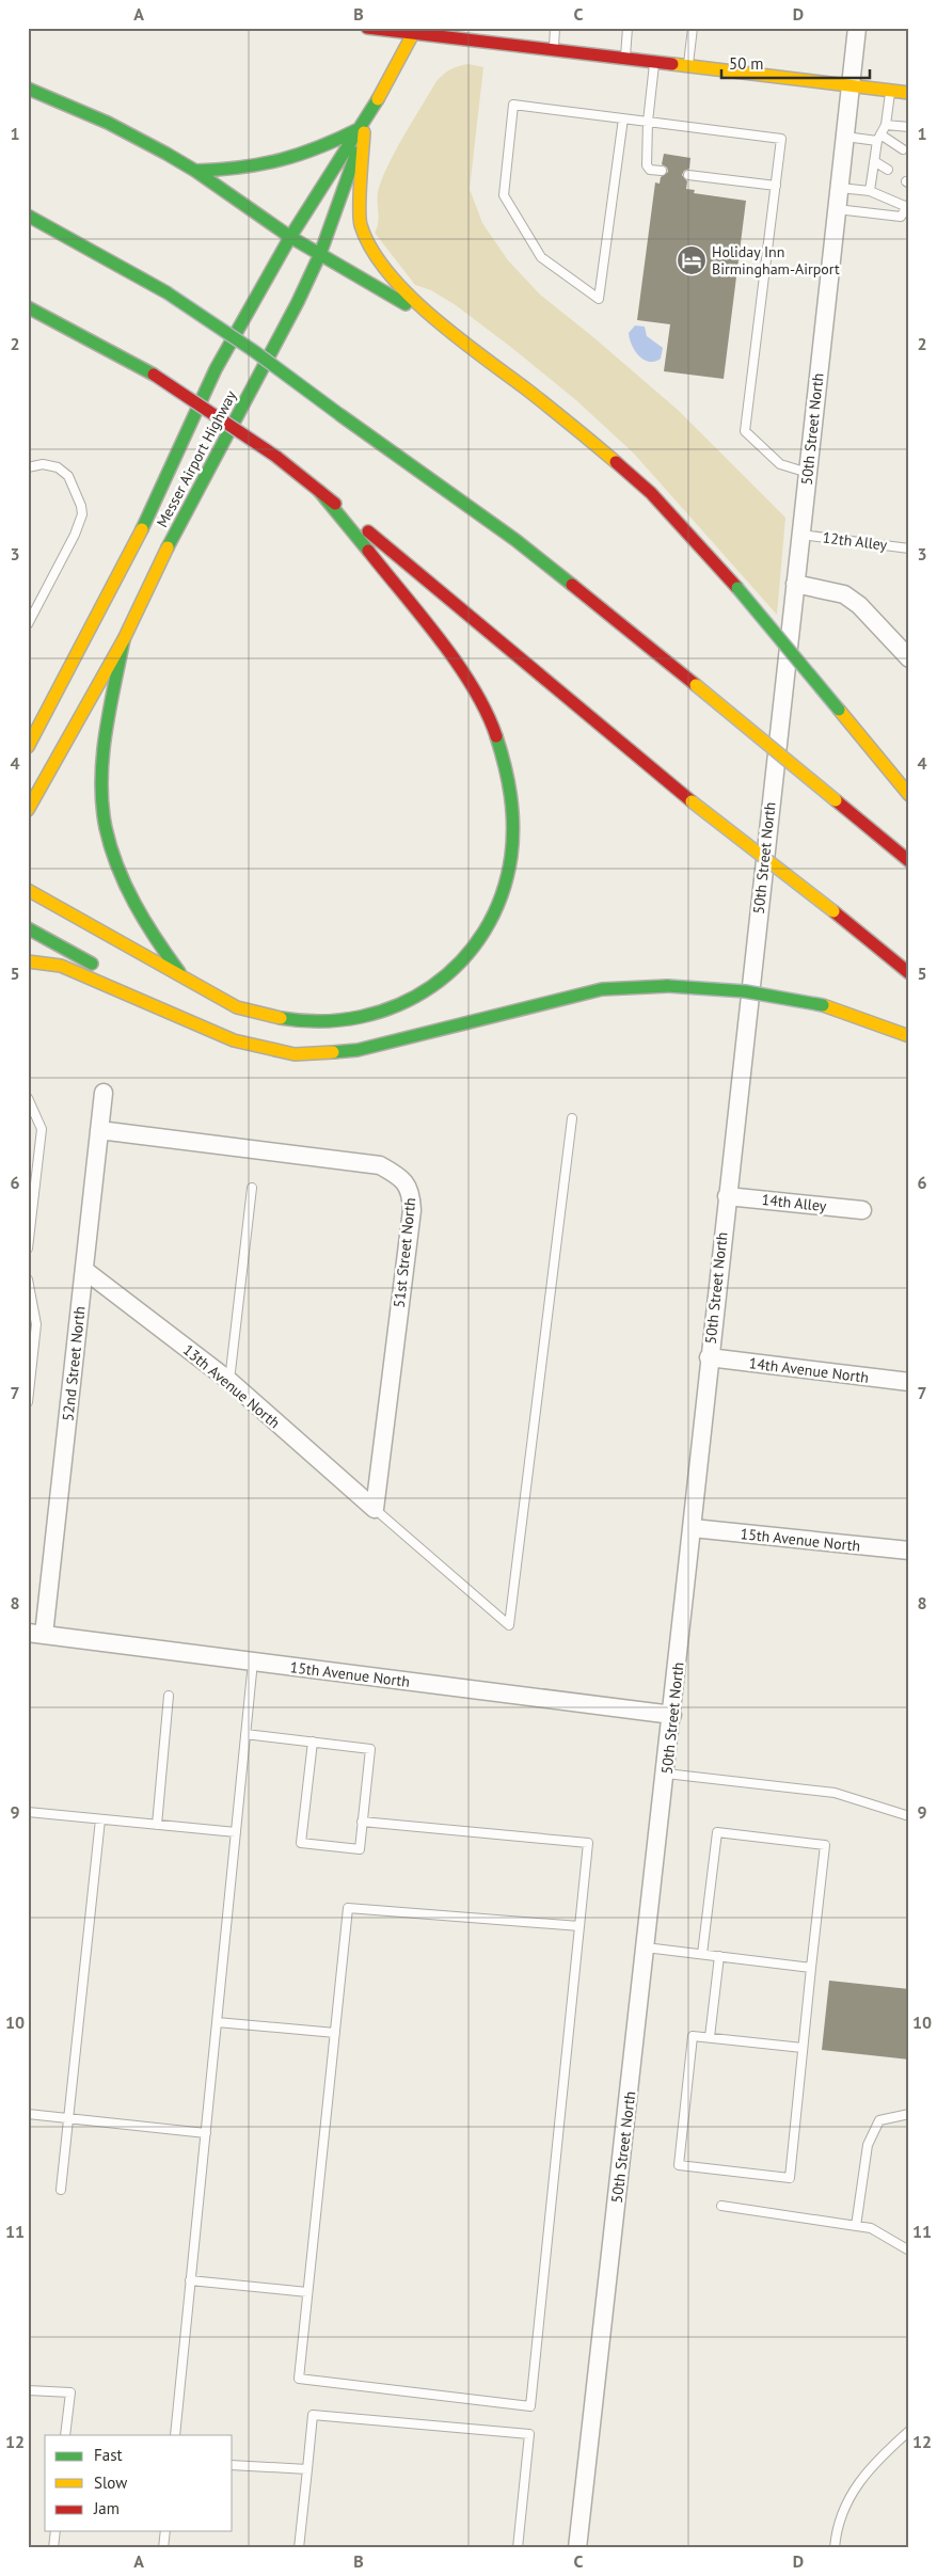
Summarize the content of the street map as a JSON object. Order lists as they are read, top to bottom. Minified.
{"streets":{"main road":["Messer Airport Highway"],"street":["50th Street North","14th Alley","51st Street North","52nd Street North","14th Avenue North","13th Avenue North","15th Avenue North"],"lane":["12th Alley"]},"crossings":[["50th Street North","12th Alley"],["50th Street North","14th Alley"],["50th Street North","14th Avenue North"],["50th Street North","15th Avenue North"],["51st Street North","52nd Street North"],["51st Street North","13th Avenue North"],["52nd Street North","13th Avenue North"],["52nd Street North","15th Avenue North"]],"places":{"hotel":["Holiday Inn Birmingham-Airport"]},"legend":["Fast","Slow","Jam"],"scale_bar":"50 m","grid":{"columns":["A","B","C","D"],"rows":["1","2","3","4","5","6","7","8","9","10","11","12"]}}
